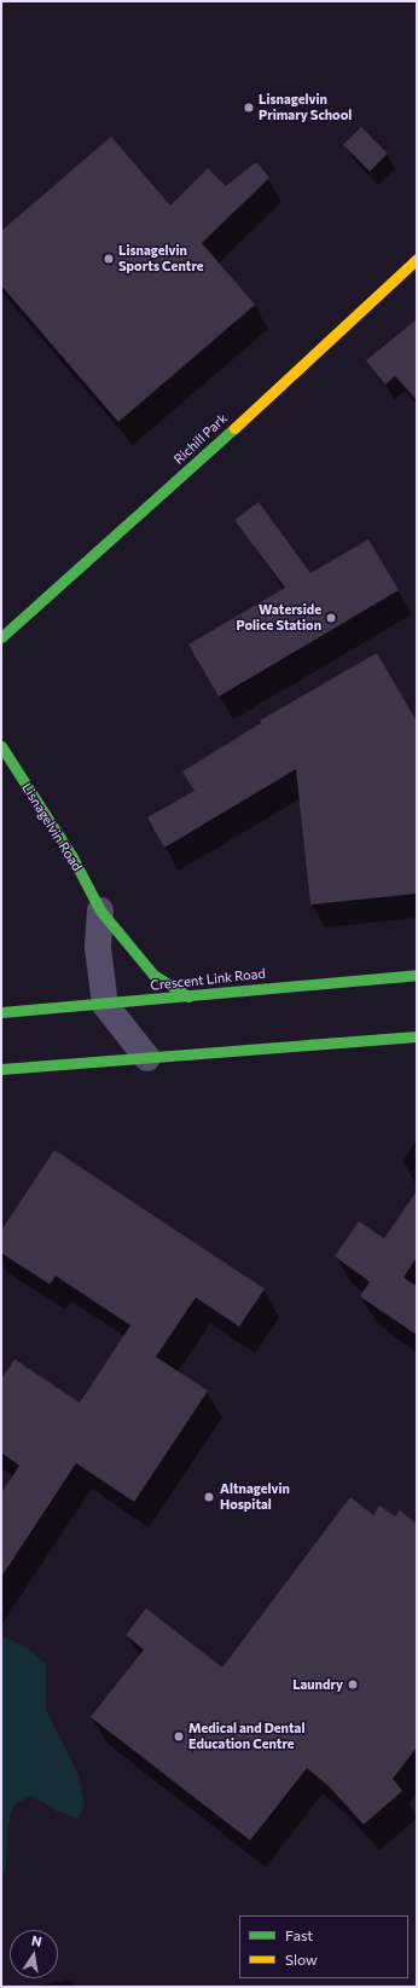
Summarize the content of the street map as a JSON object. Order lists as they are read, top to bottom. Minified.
{"streets":{"main road":["Richill Park","Lisnagelvin Road","Crescent Link Road"]},"crossings":[["Lisnagelvin Road","Crescent Link Road"]],"places":["Lisnagelvin Primary School","Lisnagelvin Sports Centre","Waterside Police Station","Altnagelvin Hospital","Laundry","Medical and Dental Education Centre"],"legend":["Fast","Slow"],"north":"top"}
